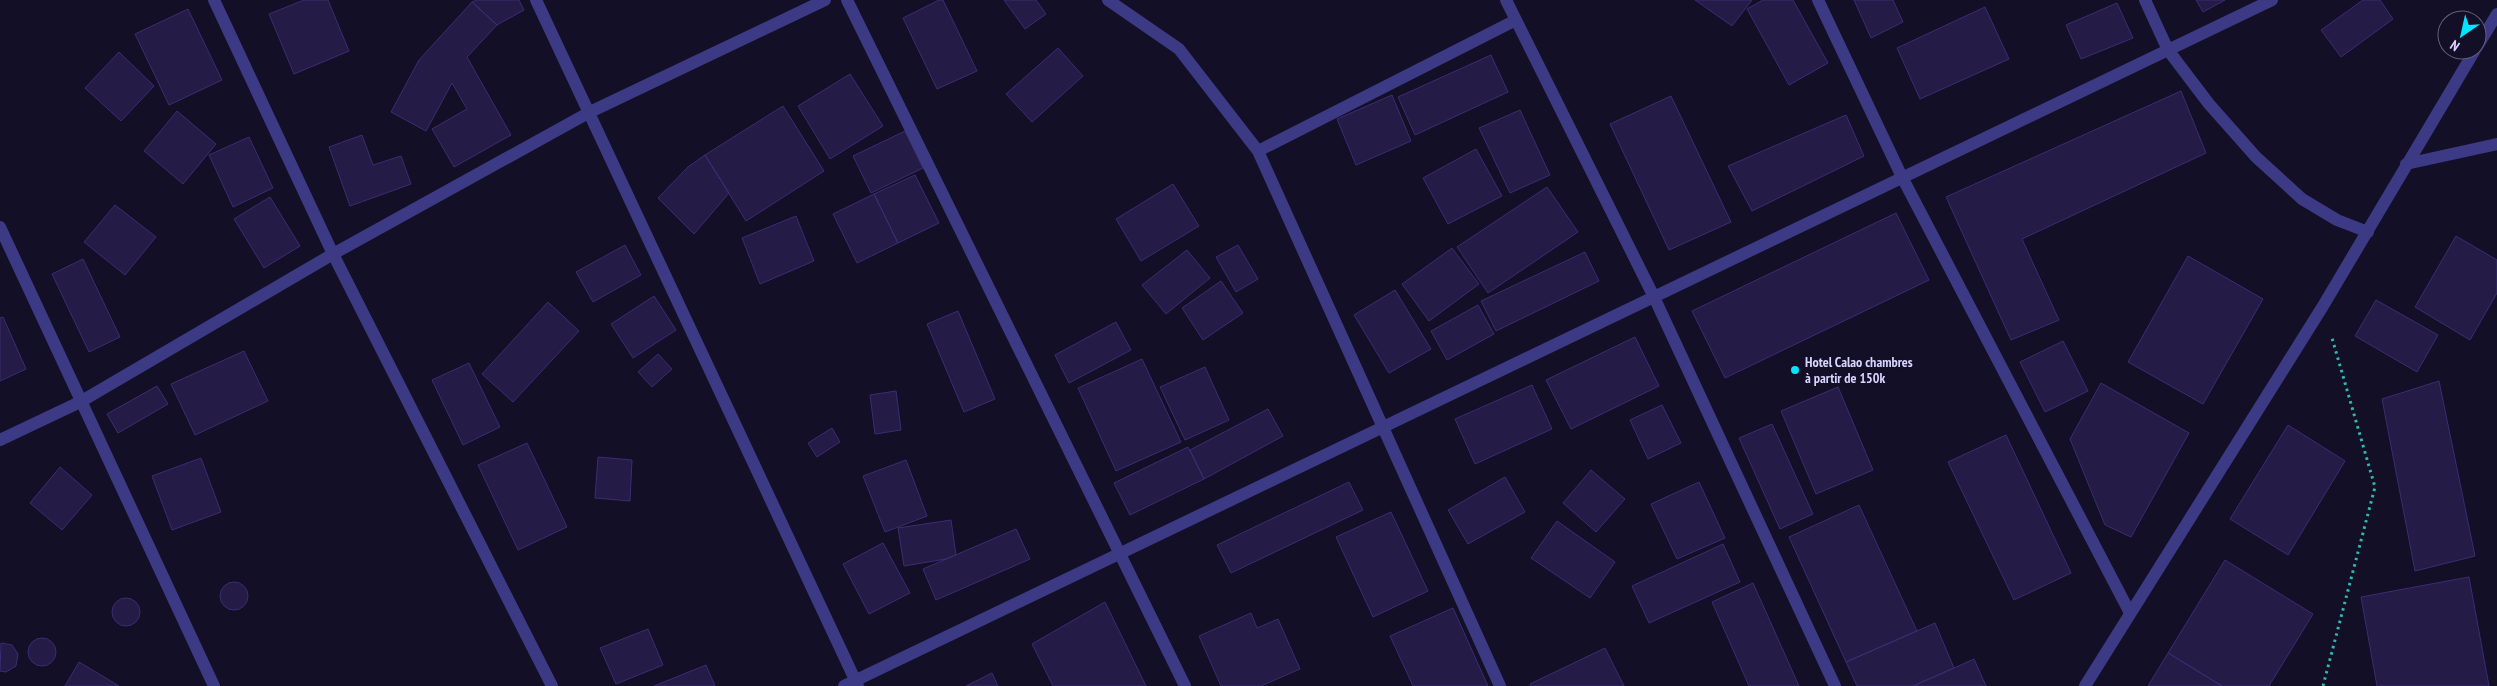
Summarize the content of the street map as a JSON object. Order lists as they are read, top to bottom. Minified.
{"places":["Hotel Calao chambres à partir de 150k"],"north":"bottom left"}
